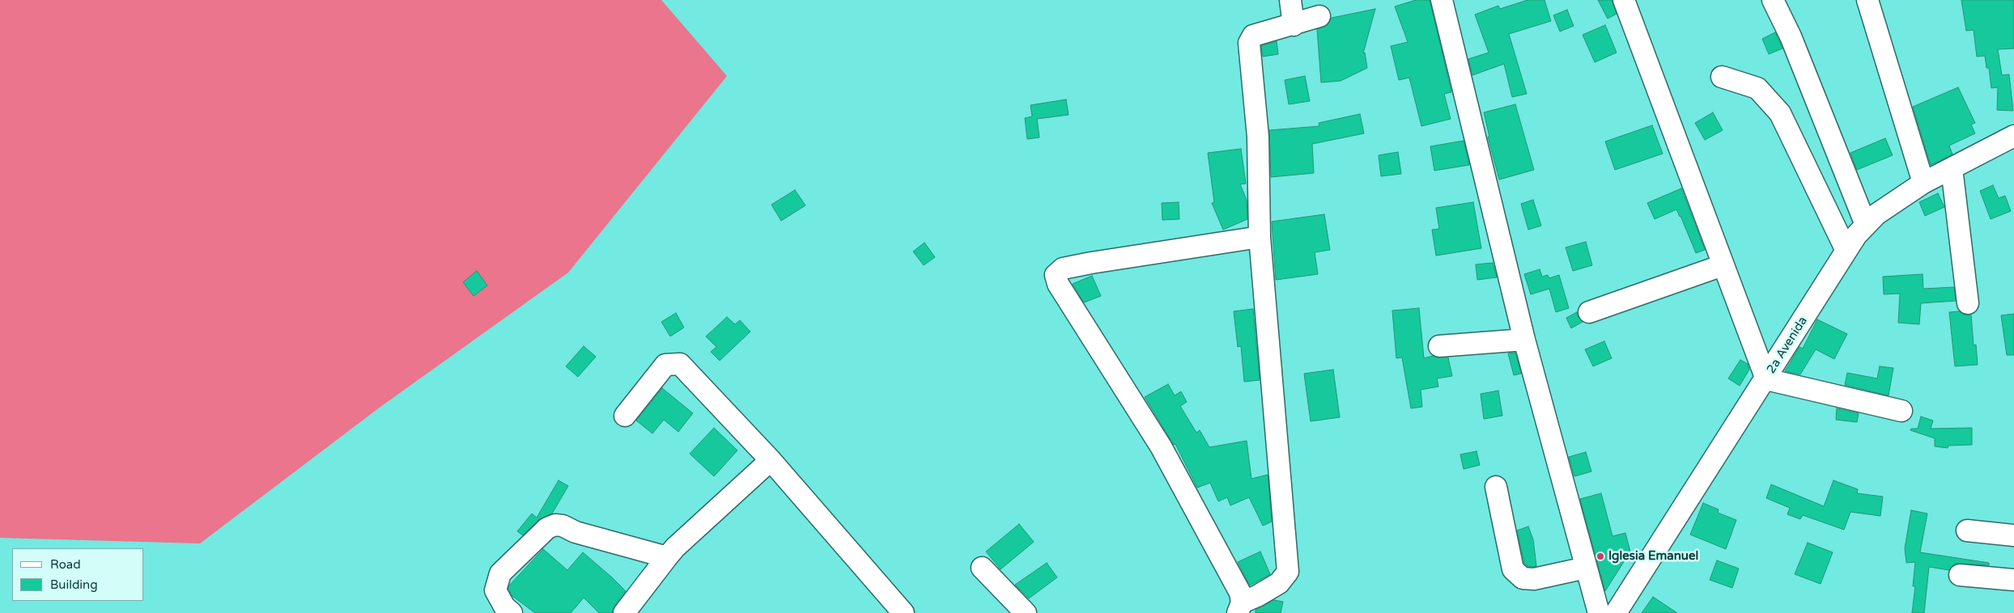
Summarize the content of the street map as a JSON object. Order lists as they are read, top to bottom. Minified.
{"streets":{"street":["2a Avenida"]},"places":["Iglesia Emanuel"],"legend":["Road","Building"]}
